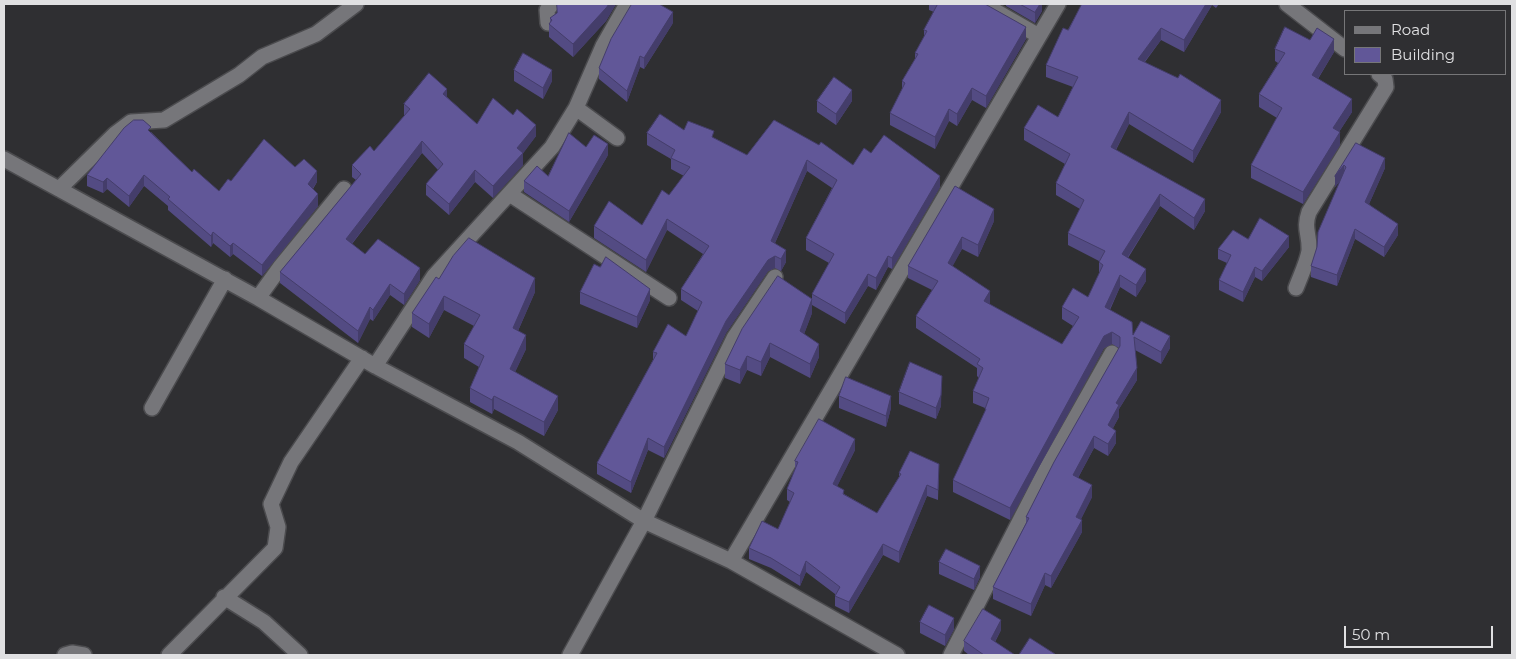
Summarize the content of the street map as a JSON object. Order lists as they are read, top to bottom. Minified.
{"legend":["Road","Building"],"scale_bar":"50 m"}
